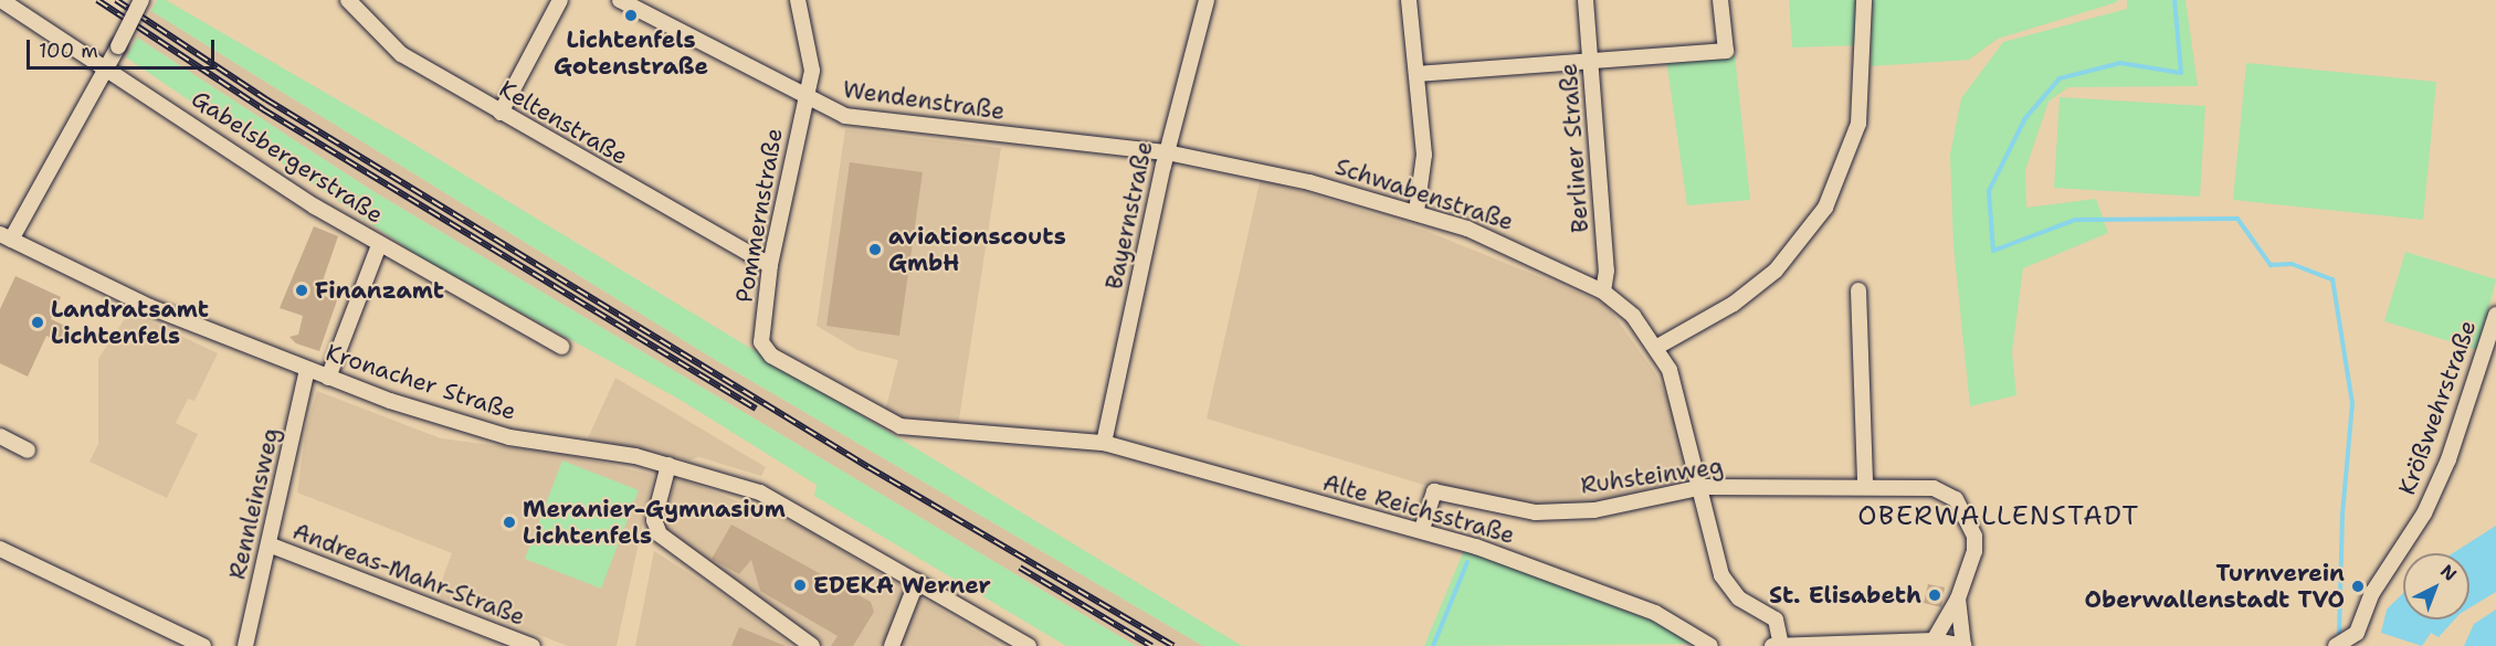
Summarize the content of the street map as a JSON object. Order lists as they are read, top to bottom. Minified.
{"streets":{"street":["Wendenstraße","Keltenstraße","Berliner Straße","Gabelsbergerstraße","Schwabenstraße","Pommernstraße","Bayernstraße","Kronacher Straße","Krößwehrstraße","Ruhsteinweg","Rennleinsweg","Alte Reichsstraße","Andreas-Mahr-Straße"]},"crossings":[["Wendenstraße","Schwabenstraße"],["Wendenstraße","Pommernstraße"],["Wendenstraße","Bayernstraße"],["Keltenstraße","Pommernstraße"],["Berliner Straße","Schwabenstraße"],["Gabelsbergerstraße","Kronacher Straße"],["Schwabenstraße","Bayernstraße"],["Schwabenstraße","Ruhsteinweg"],["Pommernstraße","Alte Reichsstraße"],["Bayernstraße","Alte Reichsstraße"],["Kronacher Straße","Rennleinsweg"],["Ruhsteinweg","Alte Reichsstraße"],["Rennleinsweg","Andreas-Mahr-Straße"]],"districts":["OBERWALLENSTADT"],"places":["Lichtenfels Gotenstraße","aviationscouts GmbH","Finanzamt","Landratsamt Lichtenfels","Meranier-Gymnasium Lichtenfels","EDEKA Werner","Turnverein Oberwallenstadt TVO","St. Elisabeth"],"scale_bar":"100 m","north":"top right"}
